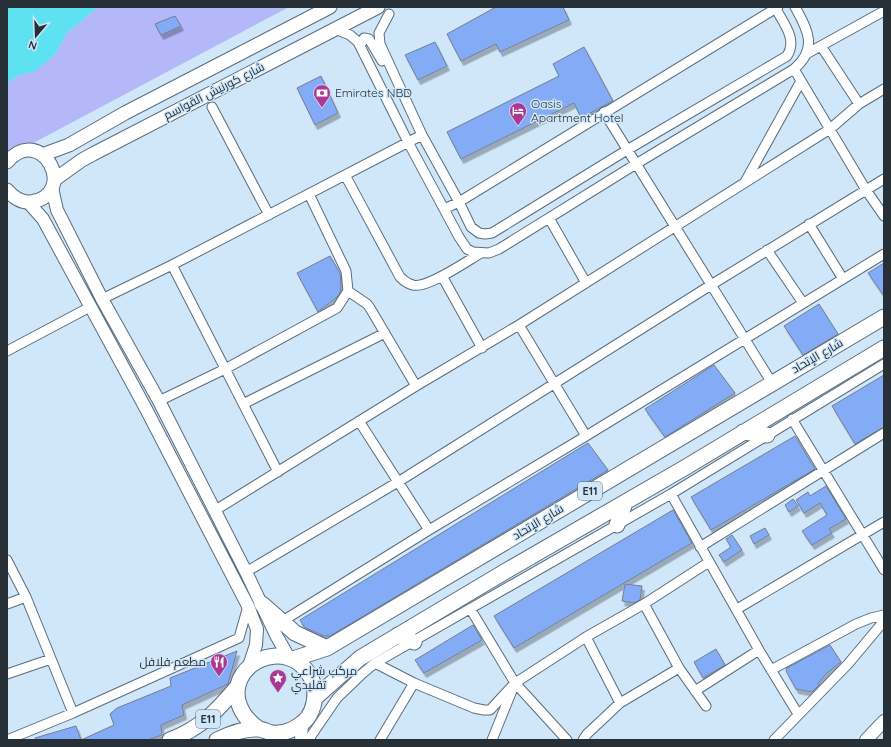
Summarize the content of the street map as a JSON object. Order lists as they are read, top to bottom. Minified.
{"streets":{"main road":["شارع كورنيش القواسم","شارع الإتحاد","E11"]},"crossings":[["شارع الإتحاد","E11"]],"places":{"bank":["Emirates NBD"],"hotel":["Oasis Apartment Hotel"],"restaurant":["مطعم فلافل"],"place":["مركب شراعي تقليدي"]},"north":"bottom"}
